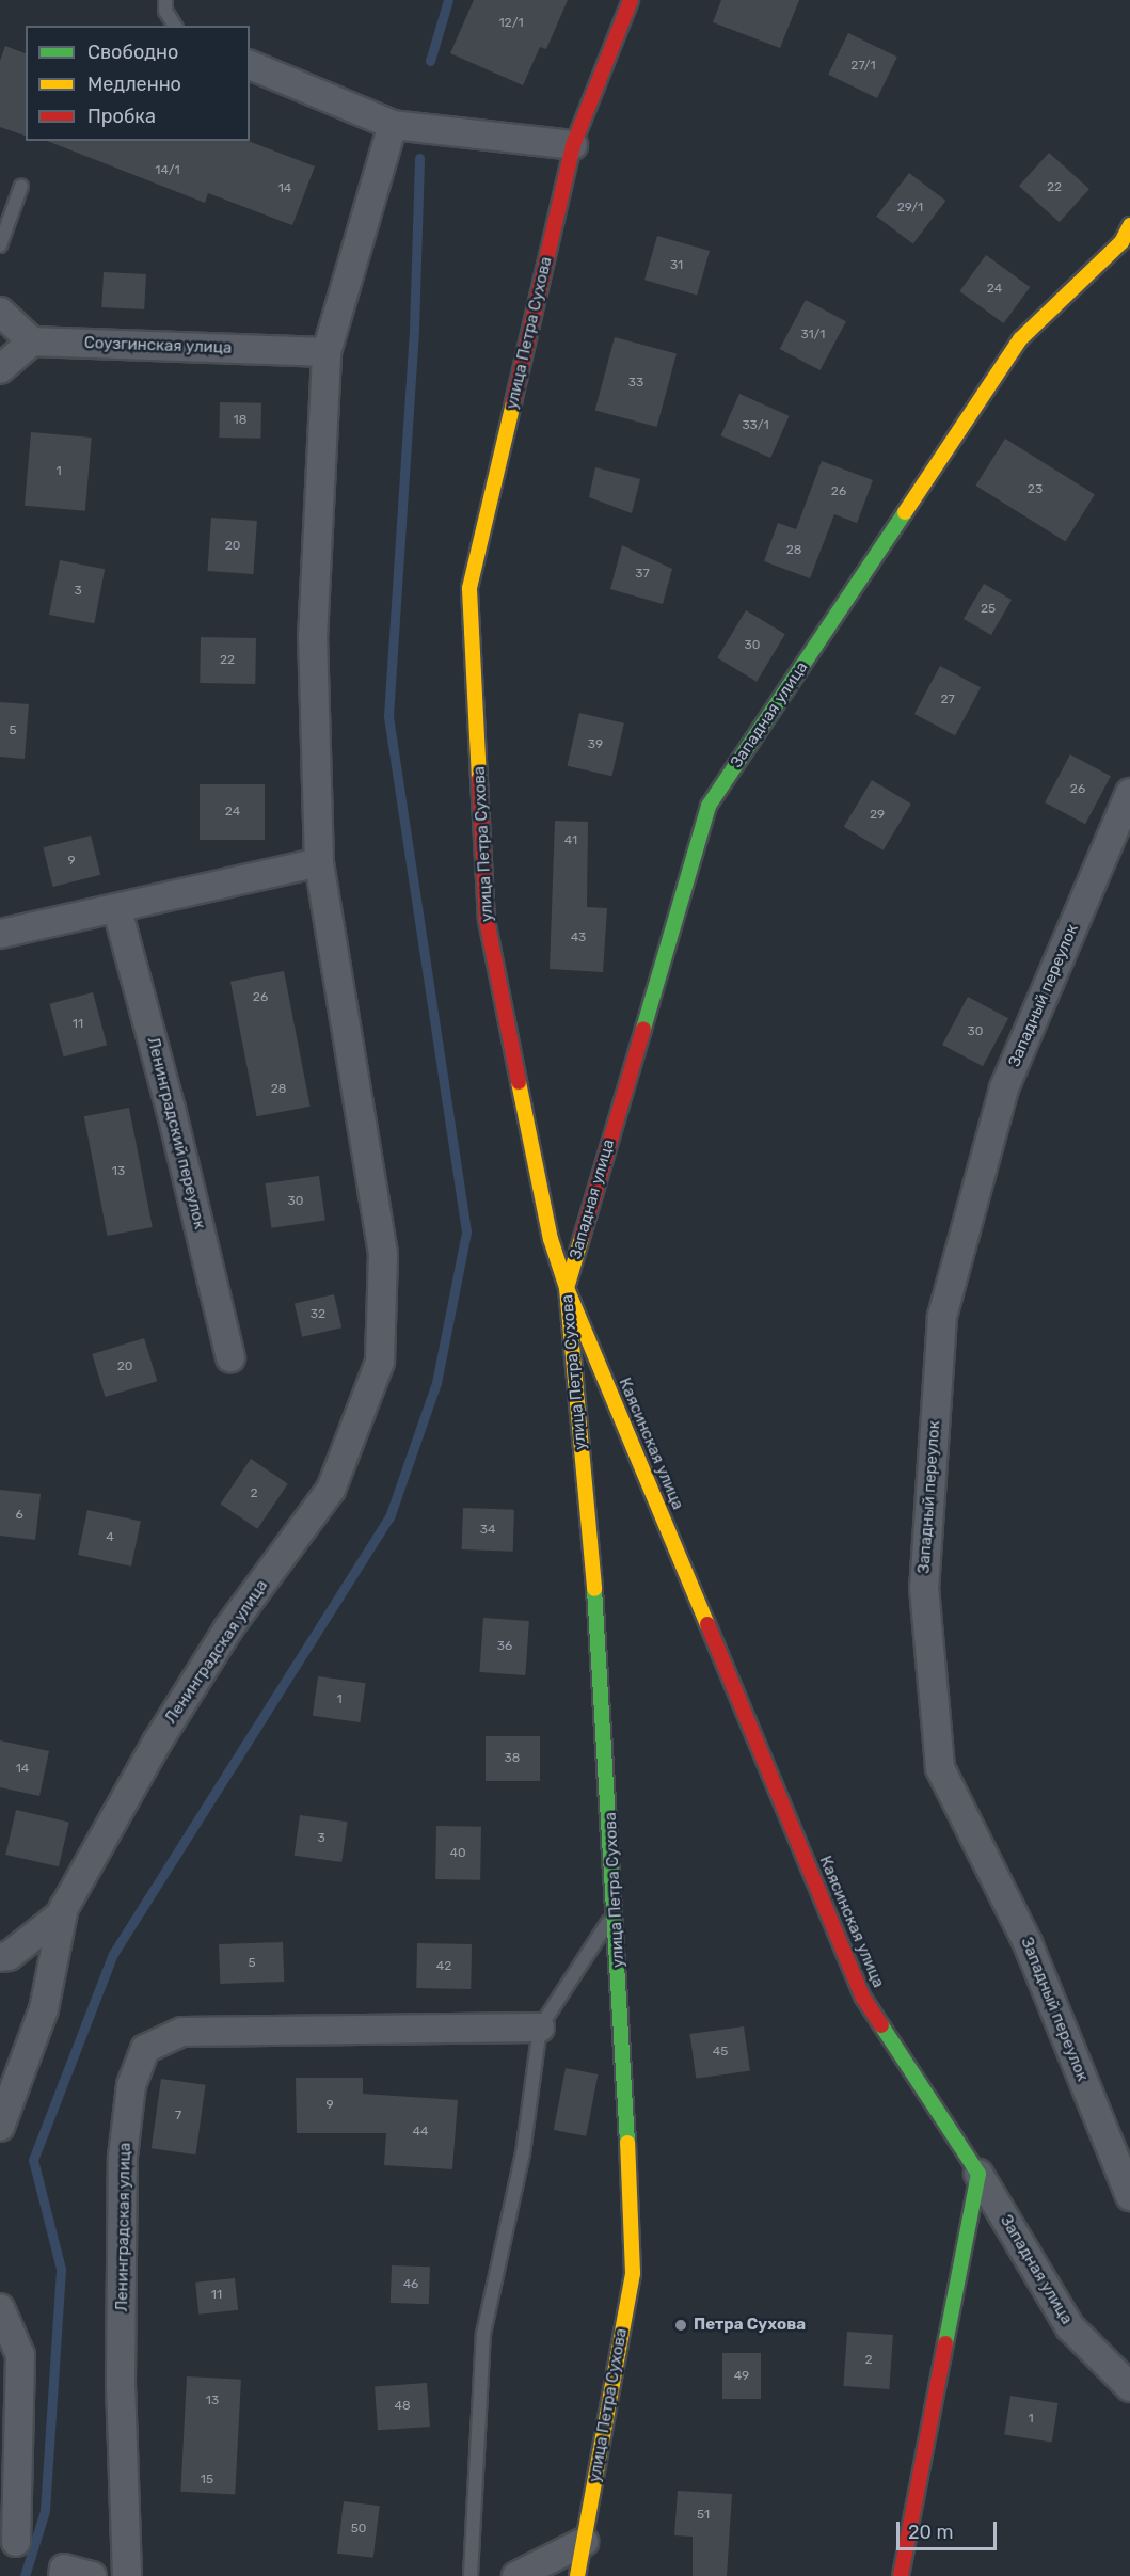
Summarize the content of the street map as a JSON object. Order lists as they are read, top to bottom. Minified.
{"streets":{"street":["улица Петра Сухова","Соузгинская улица","Западная улица","Западный переулок","Ленинградский переулок","Каясинская улица","Ленинградская улица"]},"crossings":[["улица Петра Сухова","Западная улица"],["улица Петра Сухова","Каясинская улица"],["Западная улица","Каясинская улица"]],"places":["Петра Сухова"],"house_numbers":["12/1","27/1","14/1","22","14","29/1","31","24","31/1","33","18","33/1","1","23","26","20","28","37","3","25","30","22","27","5","39","26","24","29","41","9","43","26","11","30","28","13","30","32","20","2","6","34","4","36","1","38","14","3","40","5","42","45","9","7","44","46","11","2","49","13","48","1","15","51","50"],"legend":["Свободно","Медленно","Пробка"],"scale_bar":"20 m"}
